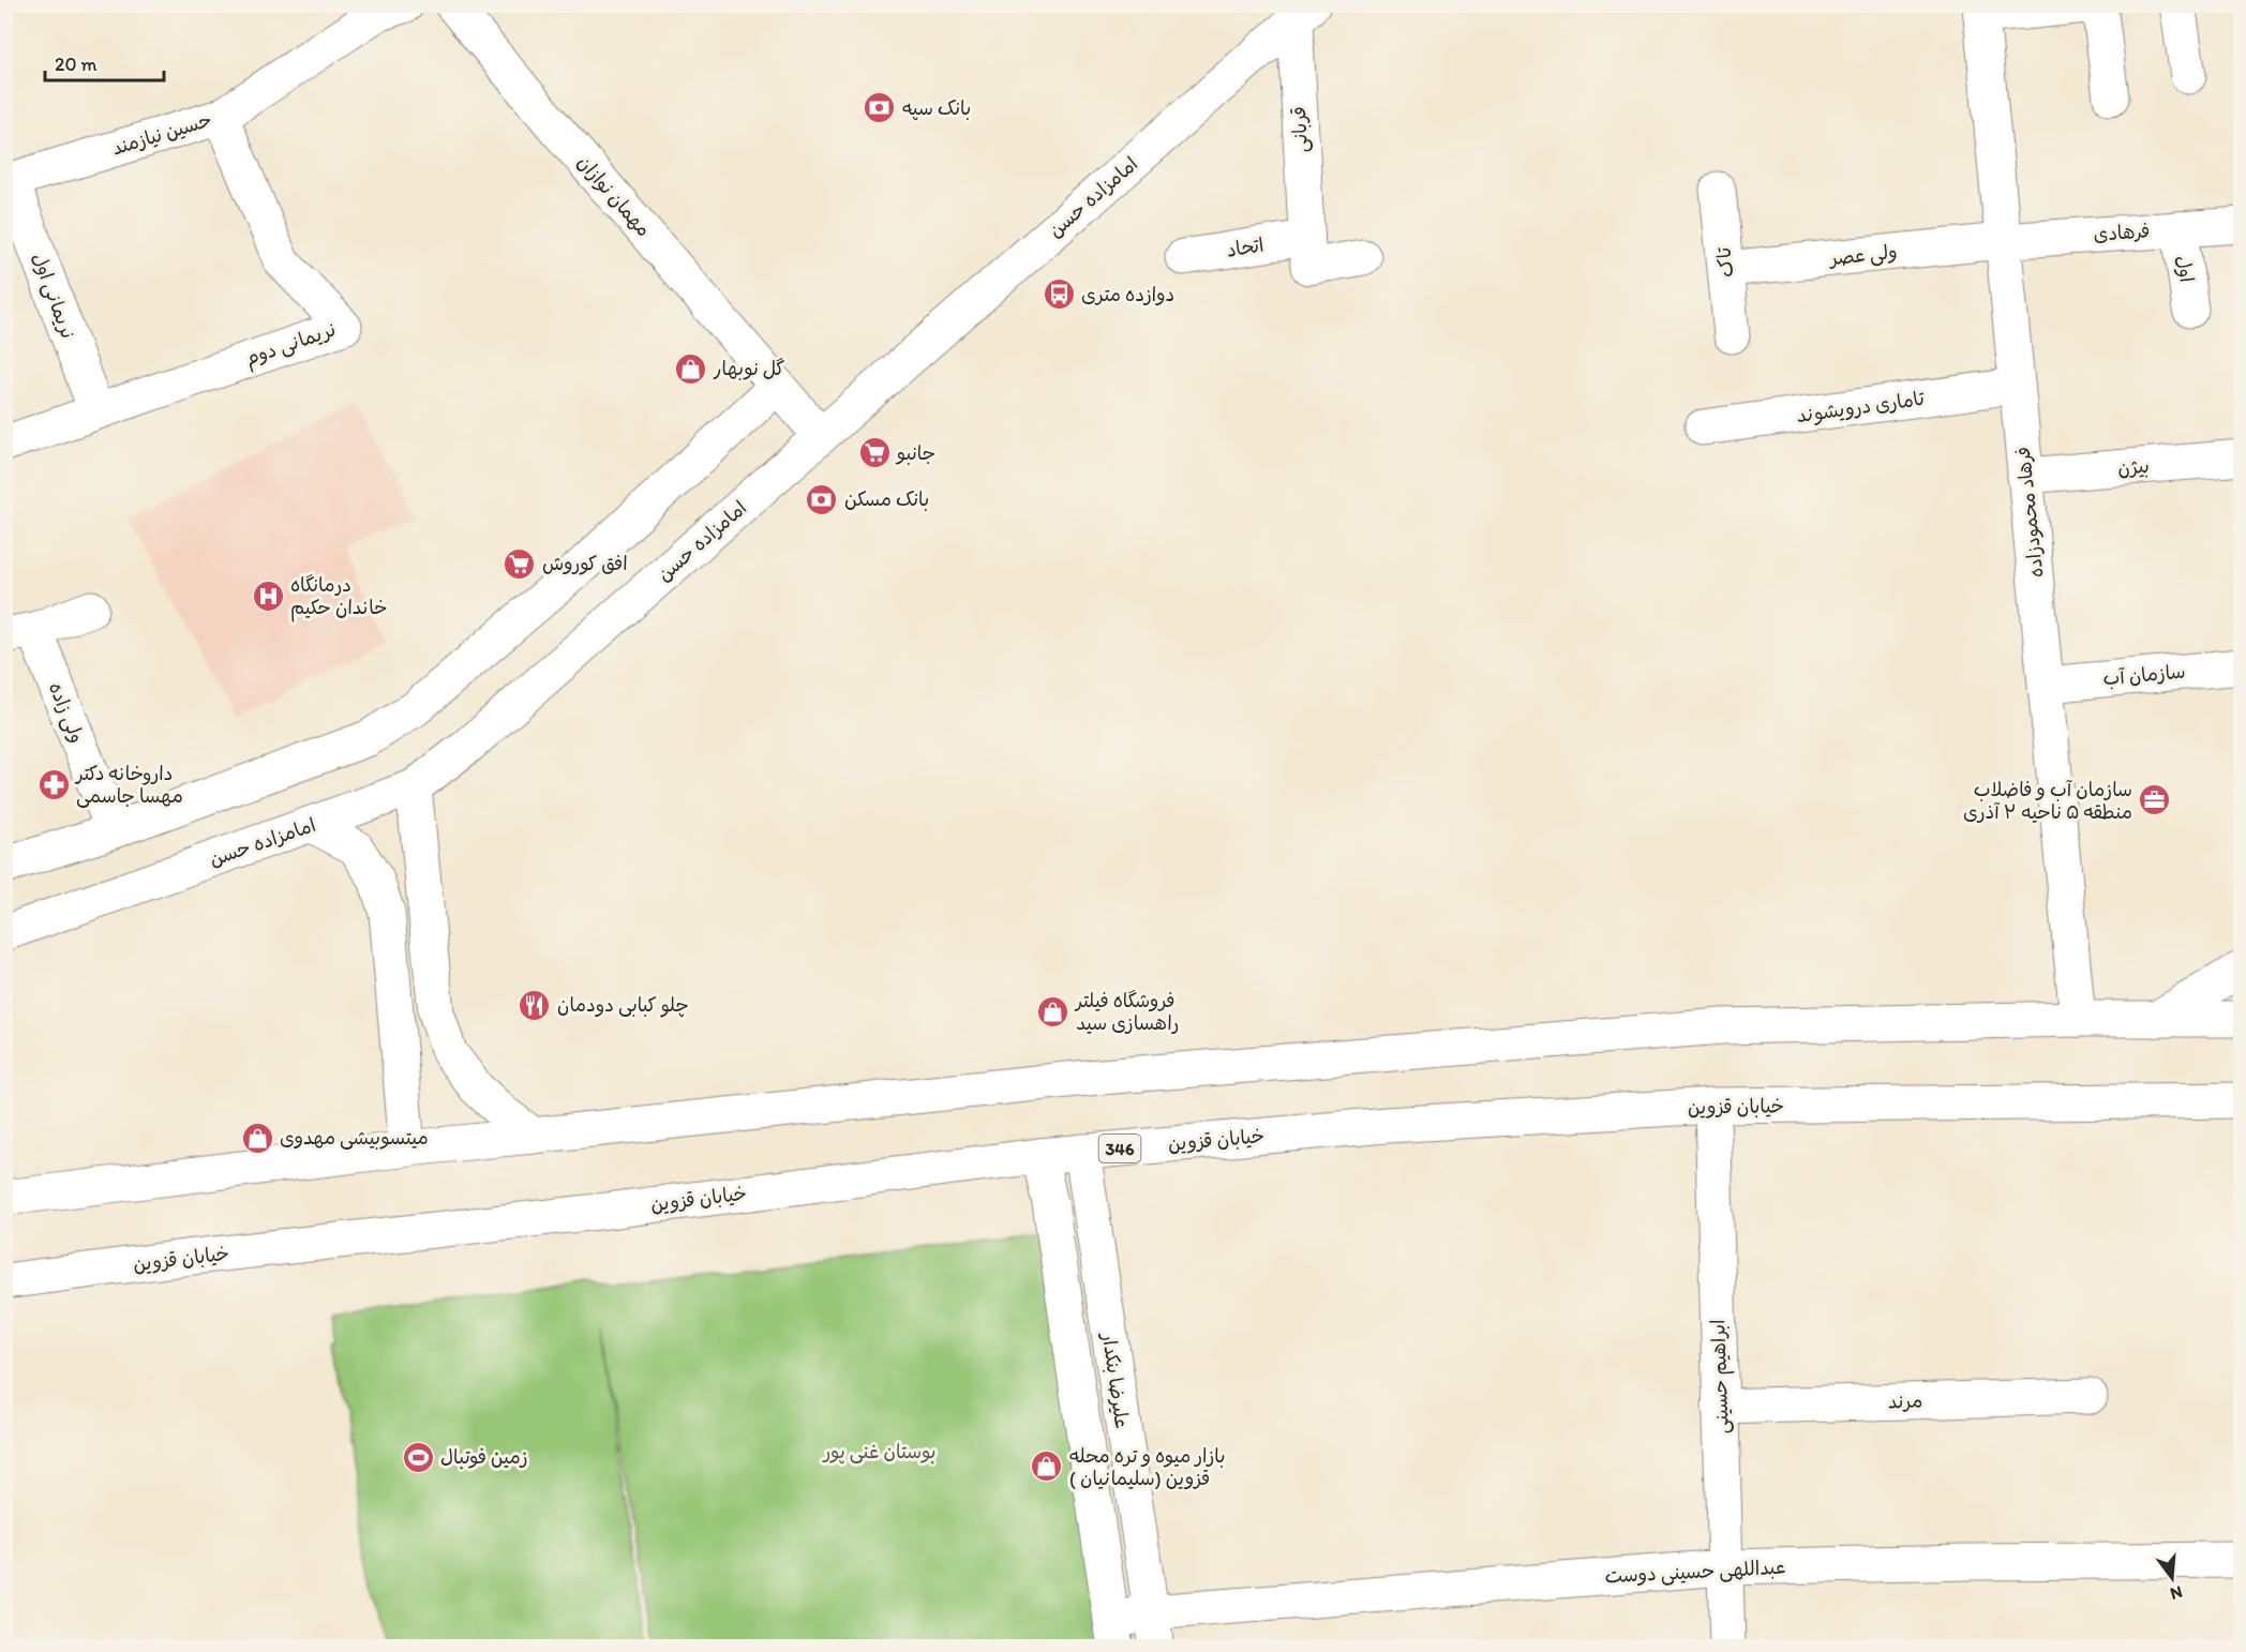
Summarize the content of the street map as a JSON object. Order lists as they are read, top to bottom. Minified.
{"streets":{"street":["قربانی","حسین نیازمند","مهمان نوازان","امامزاده حسن","فرهادی","اتحاد","ولی عصر","تاک","اول","نریمانی اول","نریمانی دوم","تاماری درویشوند","بیژن","فرهاد محمودزاده","سازمان آب","ولی زاده","خیابان قزوین","346","ابراهیم حسینی","علیرضا بنکدار","مرند","عبداللهی حسینی دوست"]},"crossings":[["قربانی","امامزاده حسن"],["قربانی","اتحاد"],["حسین نیازمند","نریمانی اول"],["حسین نیازمند","نریمانی دوم"],["مهمان نوازان","امامزاده حسن"],["فرهادی","ولی عصر"],["فرهادی","اول"],["فرهادی","فرهاد محمودزاده"],["ولی عصر","تاک"],["ولی عصر","فرهاد محمودزاده"],["نریمانی اول","نریمانی دوم"],["تاماری درویشوند","فرهاد محمودزاده"],["بیژن","فرهاد محمودزاده"],["فرهاد محمودزاده","سازمان آب"],["خیابان قزوین","ابراهیم حسینی"],["خیابان قزوین","علیرضا بنکدار"],["ابراهیم حسینی","مرند"],["ابراهیم حسینی","عبداللهی حسینی دوست"],["علیرضا بنکدار","عبداللهی حسینی دوست"]],"parks":["بوستان غنی پور"],"places":{"bank":["بانک سپه","بانک مسکن"],"bus stop":["دوازده متری"],"shop":["گل نوبهار","فروشگاه فیلتر راهسازی سید","میتسوبیشی مهدوی","بازار میوه و تره محله قزوین (سلیمانیان )"],"supermarket":["جانبو","افق کوروش"],"hospital":["درمانگاه خاندان حکیم"],"pharmacy":["داروخانه دکتر مهسا جاسمی"],"office":["سازمان آب و فاضلاب منطقه ۵ ناحیه ۲ آذری"],"restaurant":["چلو کبابی دودمان"],"sports":["زمین فوتبال"]},"scale_bar":"20 m","north":"bottom"}
